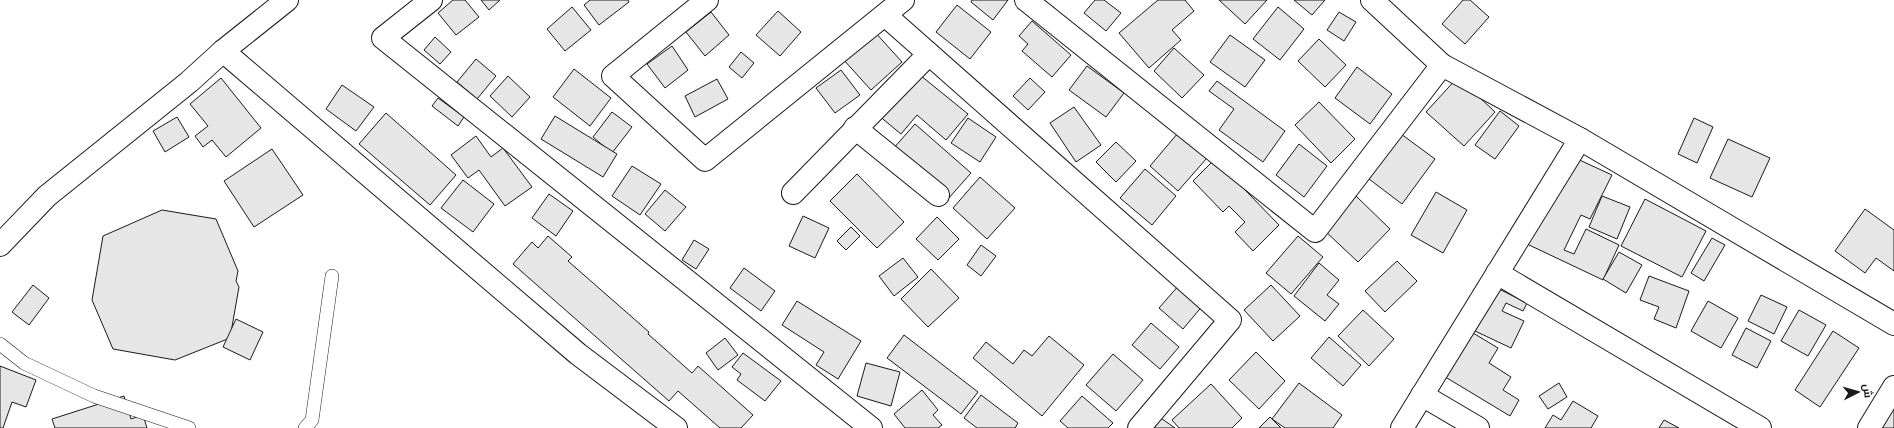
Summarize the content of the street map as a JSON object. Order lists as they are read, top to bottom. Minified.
{"north":"right"}
